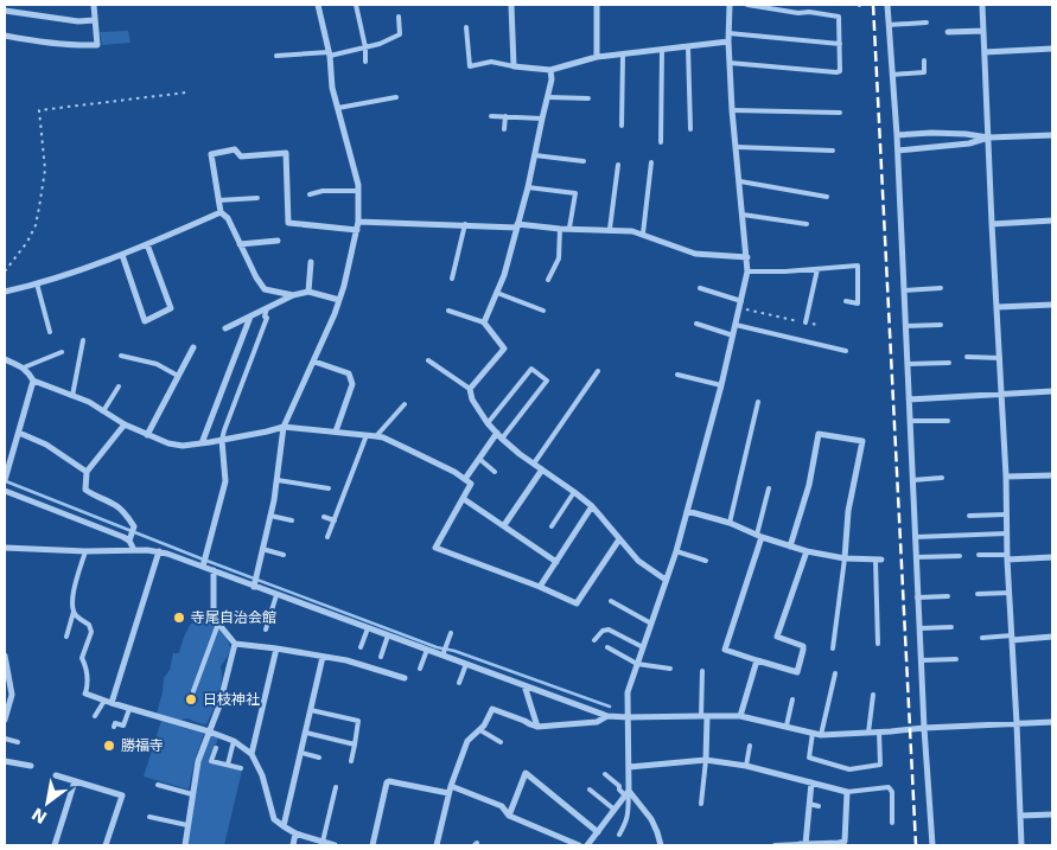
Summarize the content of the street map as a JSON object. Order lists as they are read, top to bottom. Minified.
{"places":["寺尾自治会館","日枝神社","勝福寺"],"north":"bottom left"}
